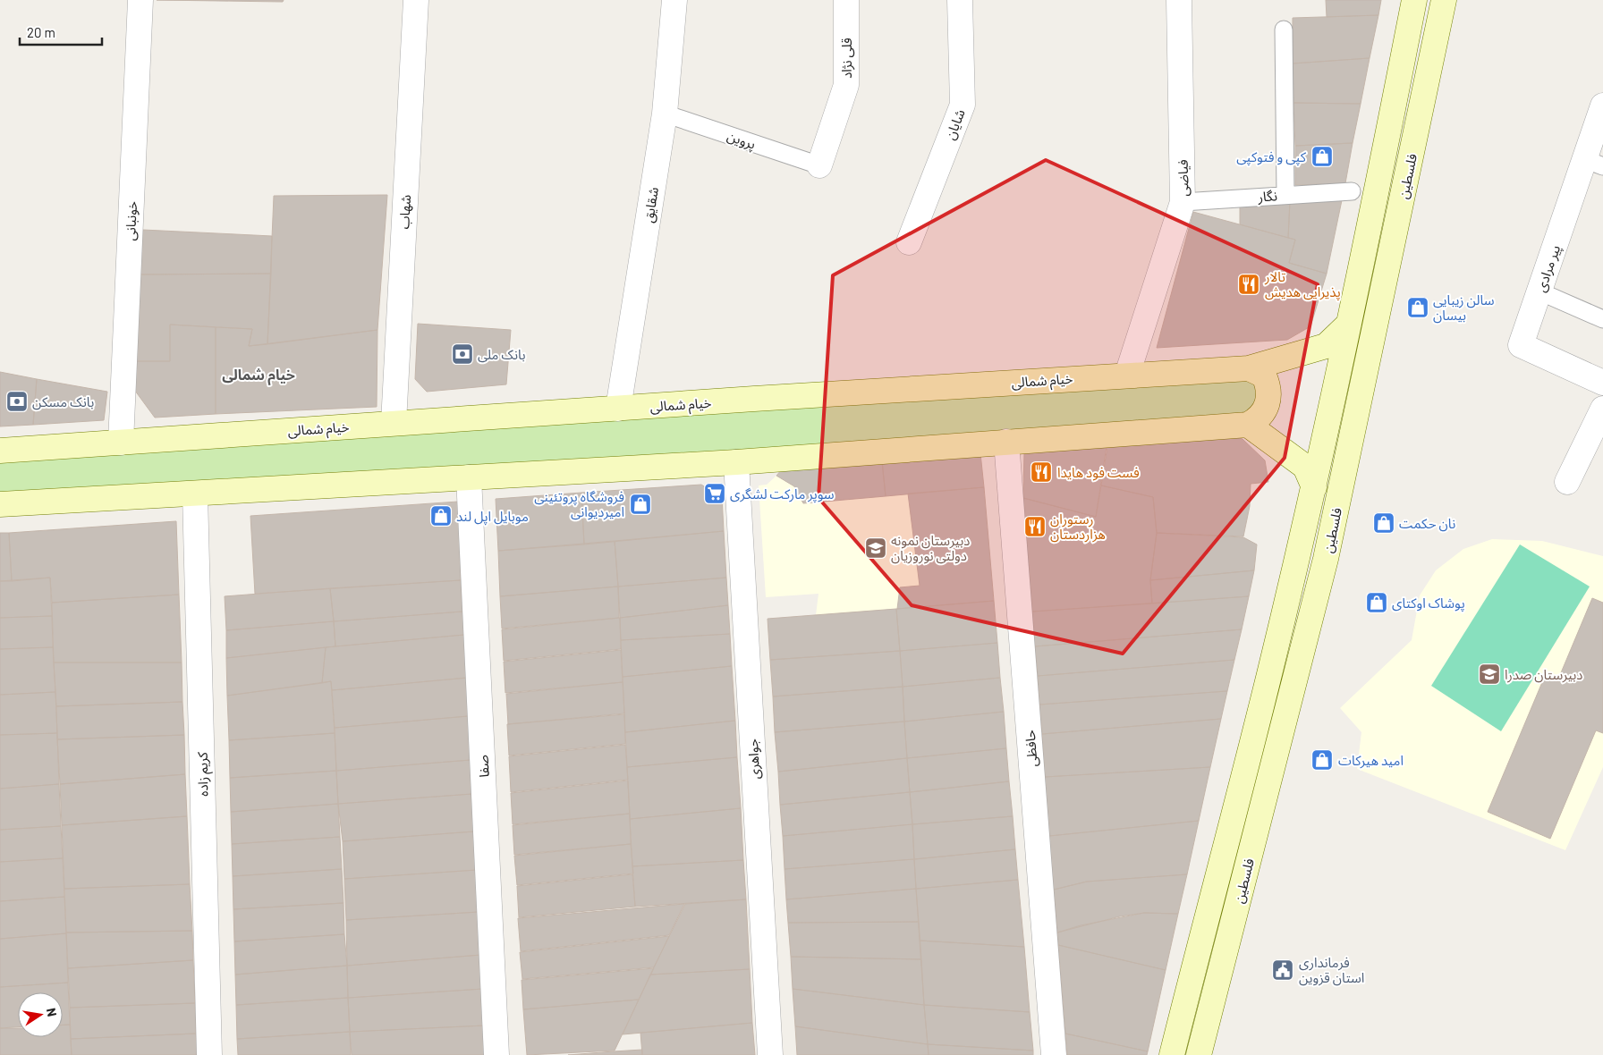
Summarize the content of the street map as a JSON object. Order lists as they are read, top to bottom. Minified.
{"streets":{"main road":["فلسطین","خیام شمالی"],"street":["قلی نژاد","شایان","فیاضی","شقایق","شهاب","خونبانی","پیر مرادی","حافظی","جواهری","صفا","کریم زاده"],"lane":["پروین","نگار"]},"crossings":[["قلی نژاد","پروین"],["پروین","شقایق"],["فلسطین","خیام شمالی"],["فیاضی","نگار"],["فیاضی","خیام شمالی"],["شقایق","خیام شمالی"],["شهاب","خیام شمالی"],["خونبانی","خیام شمالی"]],"districts":["خیام شمالی"],"places":{"shop":["کپی و فتوکپی","سالن زیبایی بیسان","فروشگاه پروتئینی امیردیوانی","موبایل اپل لند","نان حکمت","پوشاک اوکتای","امید هیرکات"],"restaurant":["تالار پذیرایی هدیش","فست فود هایدا","رستوران هزاردستان"],"bank":["بانک ملی","بانک مسکن"],"supermarket":["سوپر مارکت لشگری"],"school or university":["دبیرستان نمونه دولتی نوروزیان","دبیرستان صدرا"],"public building":["فرمانداری استان قزوین"]},"scale_bar":"20 m","north":"right"}
